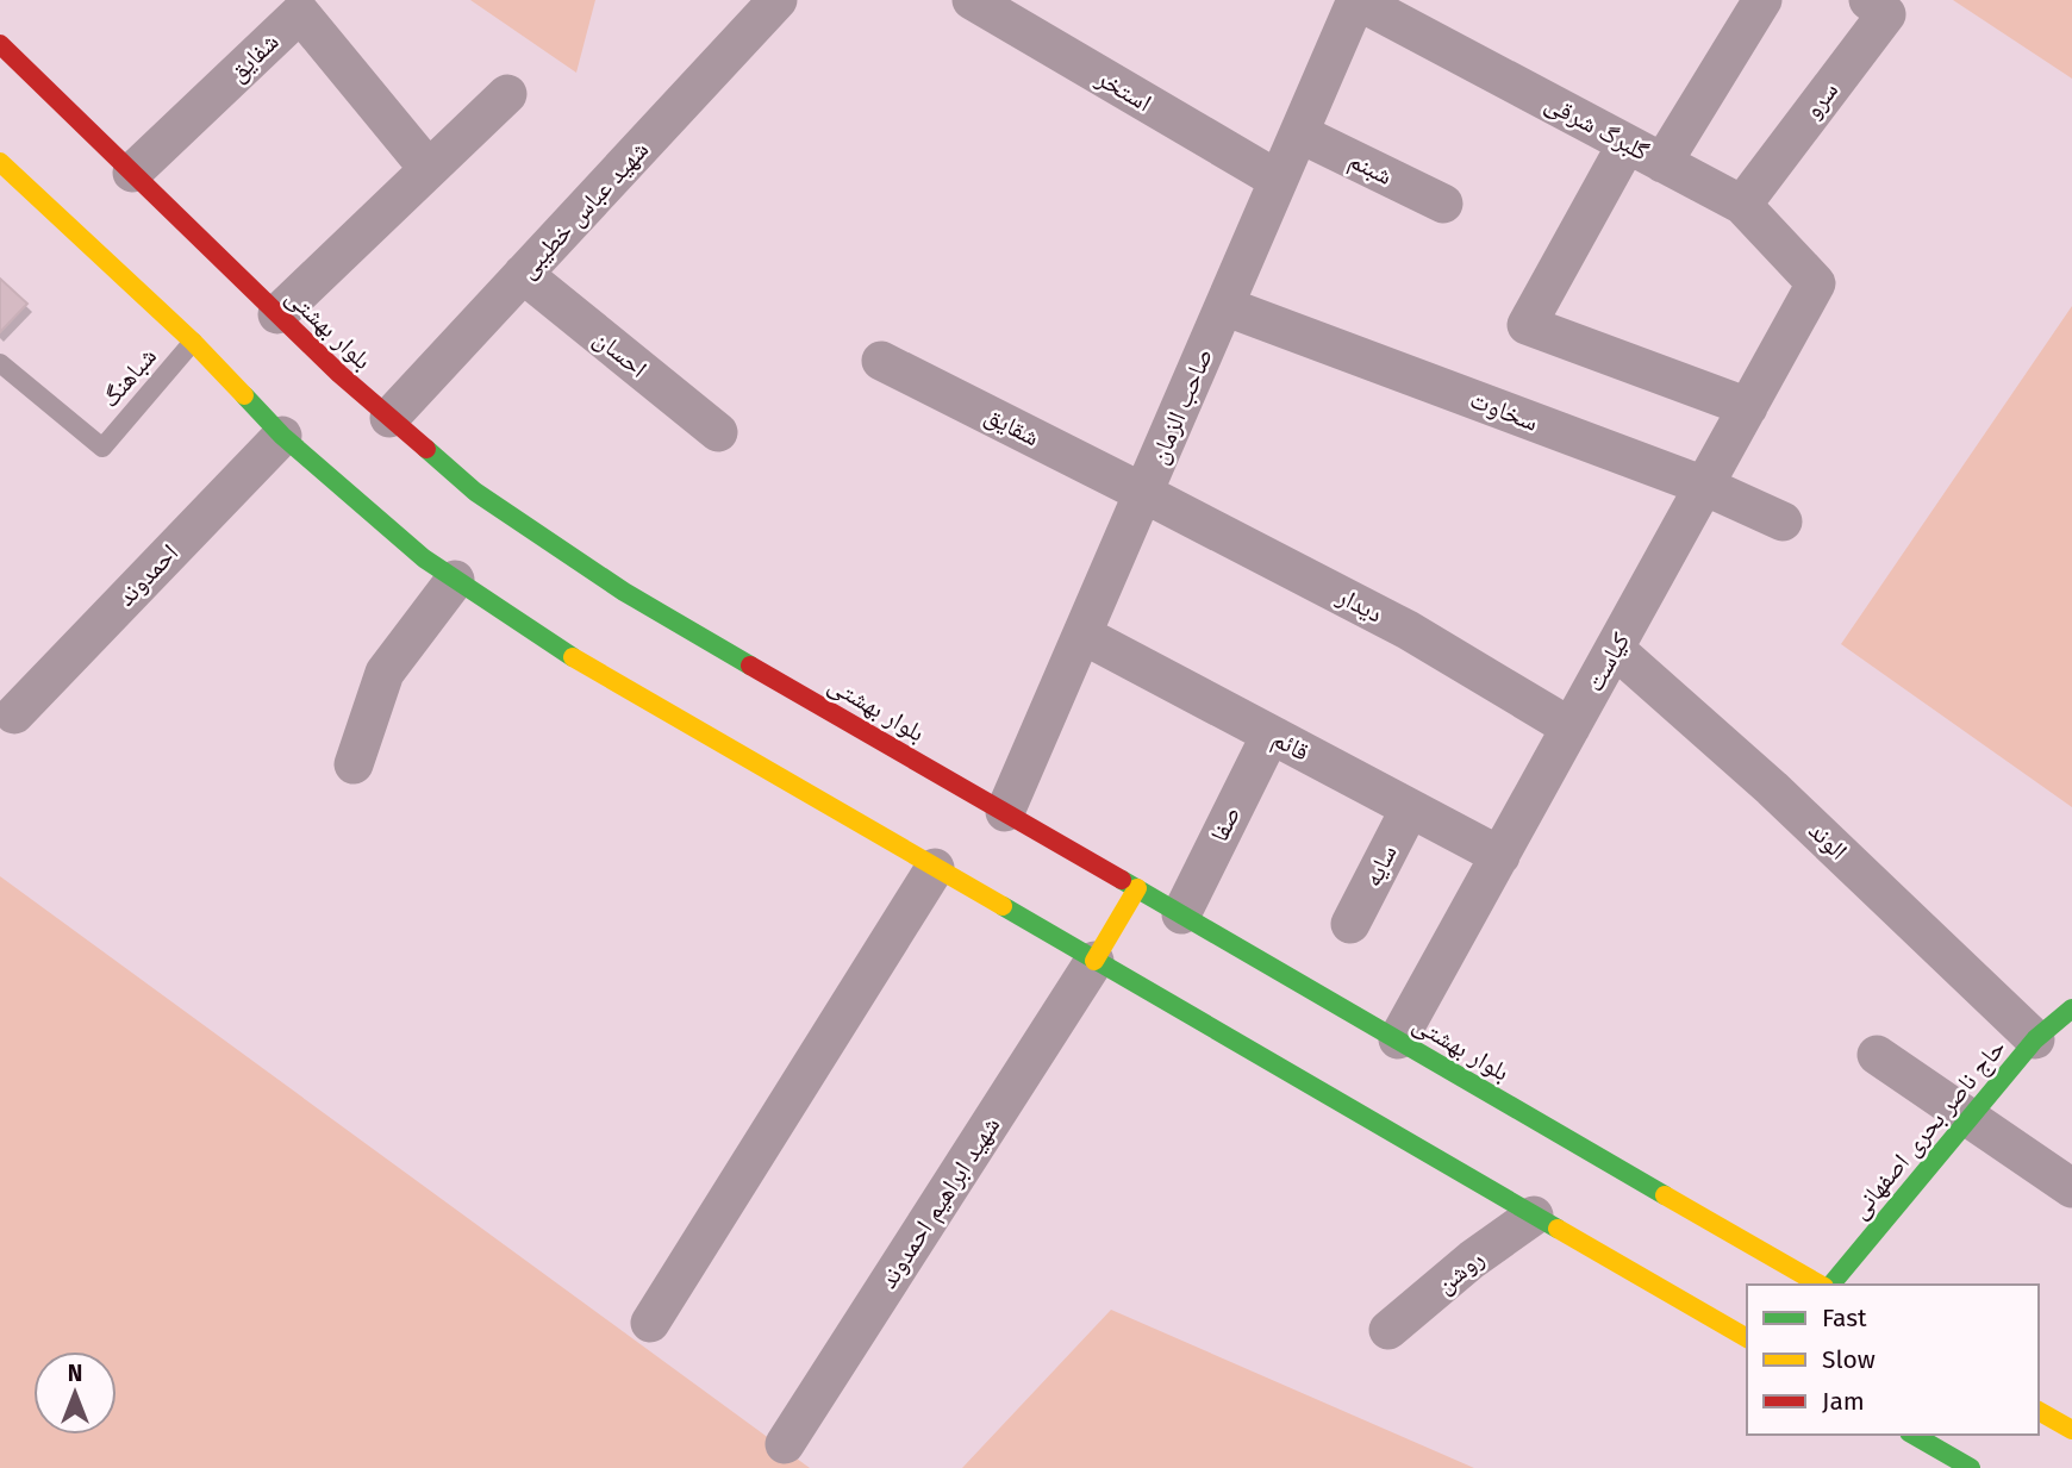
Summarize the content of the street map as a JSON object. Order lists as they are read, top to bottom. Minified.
{"streets":{"main road":["بلوار بهشتی","حاج ناصر بحری اصفهانی"],"street":["شفایق","استخر","سرو","گلبرگ شرقی","شبنم","شهید عباس خطیبی","احسان","صاحب الزمان","سخاوت","شقایق","احمدوند","دیدار","کیاست","قائم","صفا","الوند","سایه","شهید ابراهیم احمدوند","روشن"],"lane":["شباهنگ"]},"crossings":[["شفایق","بلوار بهشتی"],["استخر","صاحب الزمان"],["سرو","گلبرگ شرقی"],["گلبرگ شرقی","صاحب الزمان"],["گلبرگ شرقی","کیاست"],["شبنم","صاحب الزمان"],["شهید عباس خطیبی","بلوار بهشتی"],["شهید عباس خطیبی","احسان"],["بلوار بهشتی","صاحب الزمان"],["بلوار بهشتی","کیاست"],["بلوار بهشتی","صفا"],["صاحب الزمان","سخاوت"],["صاحب الزمان","شقایق"],["صاحب الزمان","دیدار"],["صاحب الزمان","قائم"],["سخاوت","کیاست"],["شقایق","دیدار"],["دیدار","کیاست"],["کیاست","قائم"],["کیاست","الوند"],["قائم","صفا"],["قائم","سایه"],["الوند","حاج ناصر بحری اصفهانی"]],"legend":["Fast","Slow","Jam"],"north":"top"}
